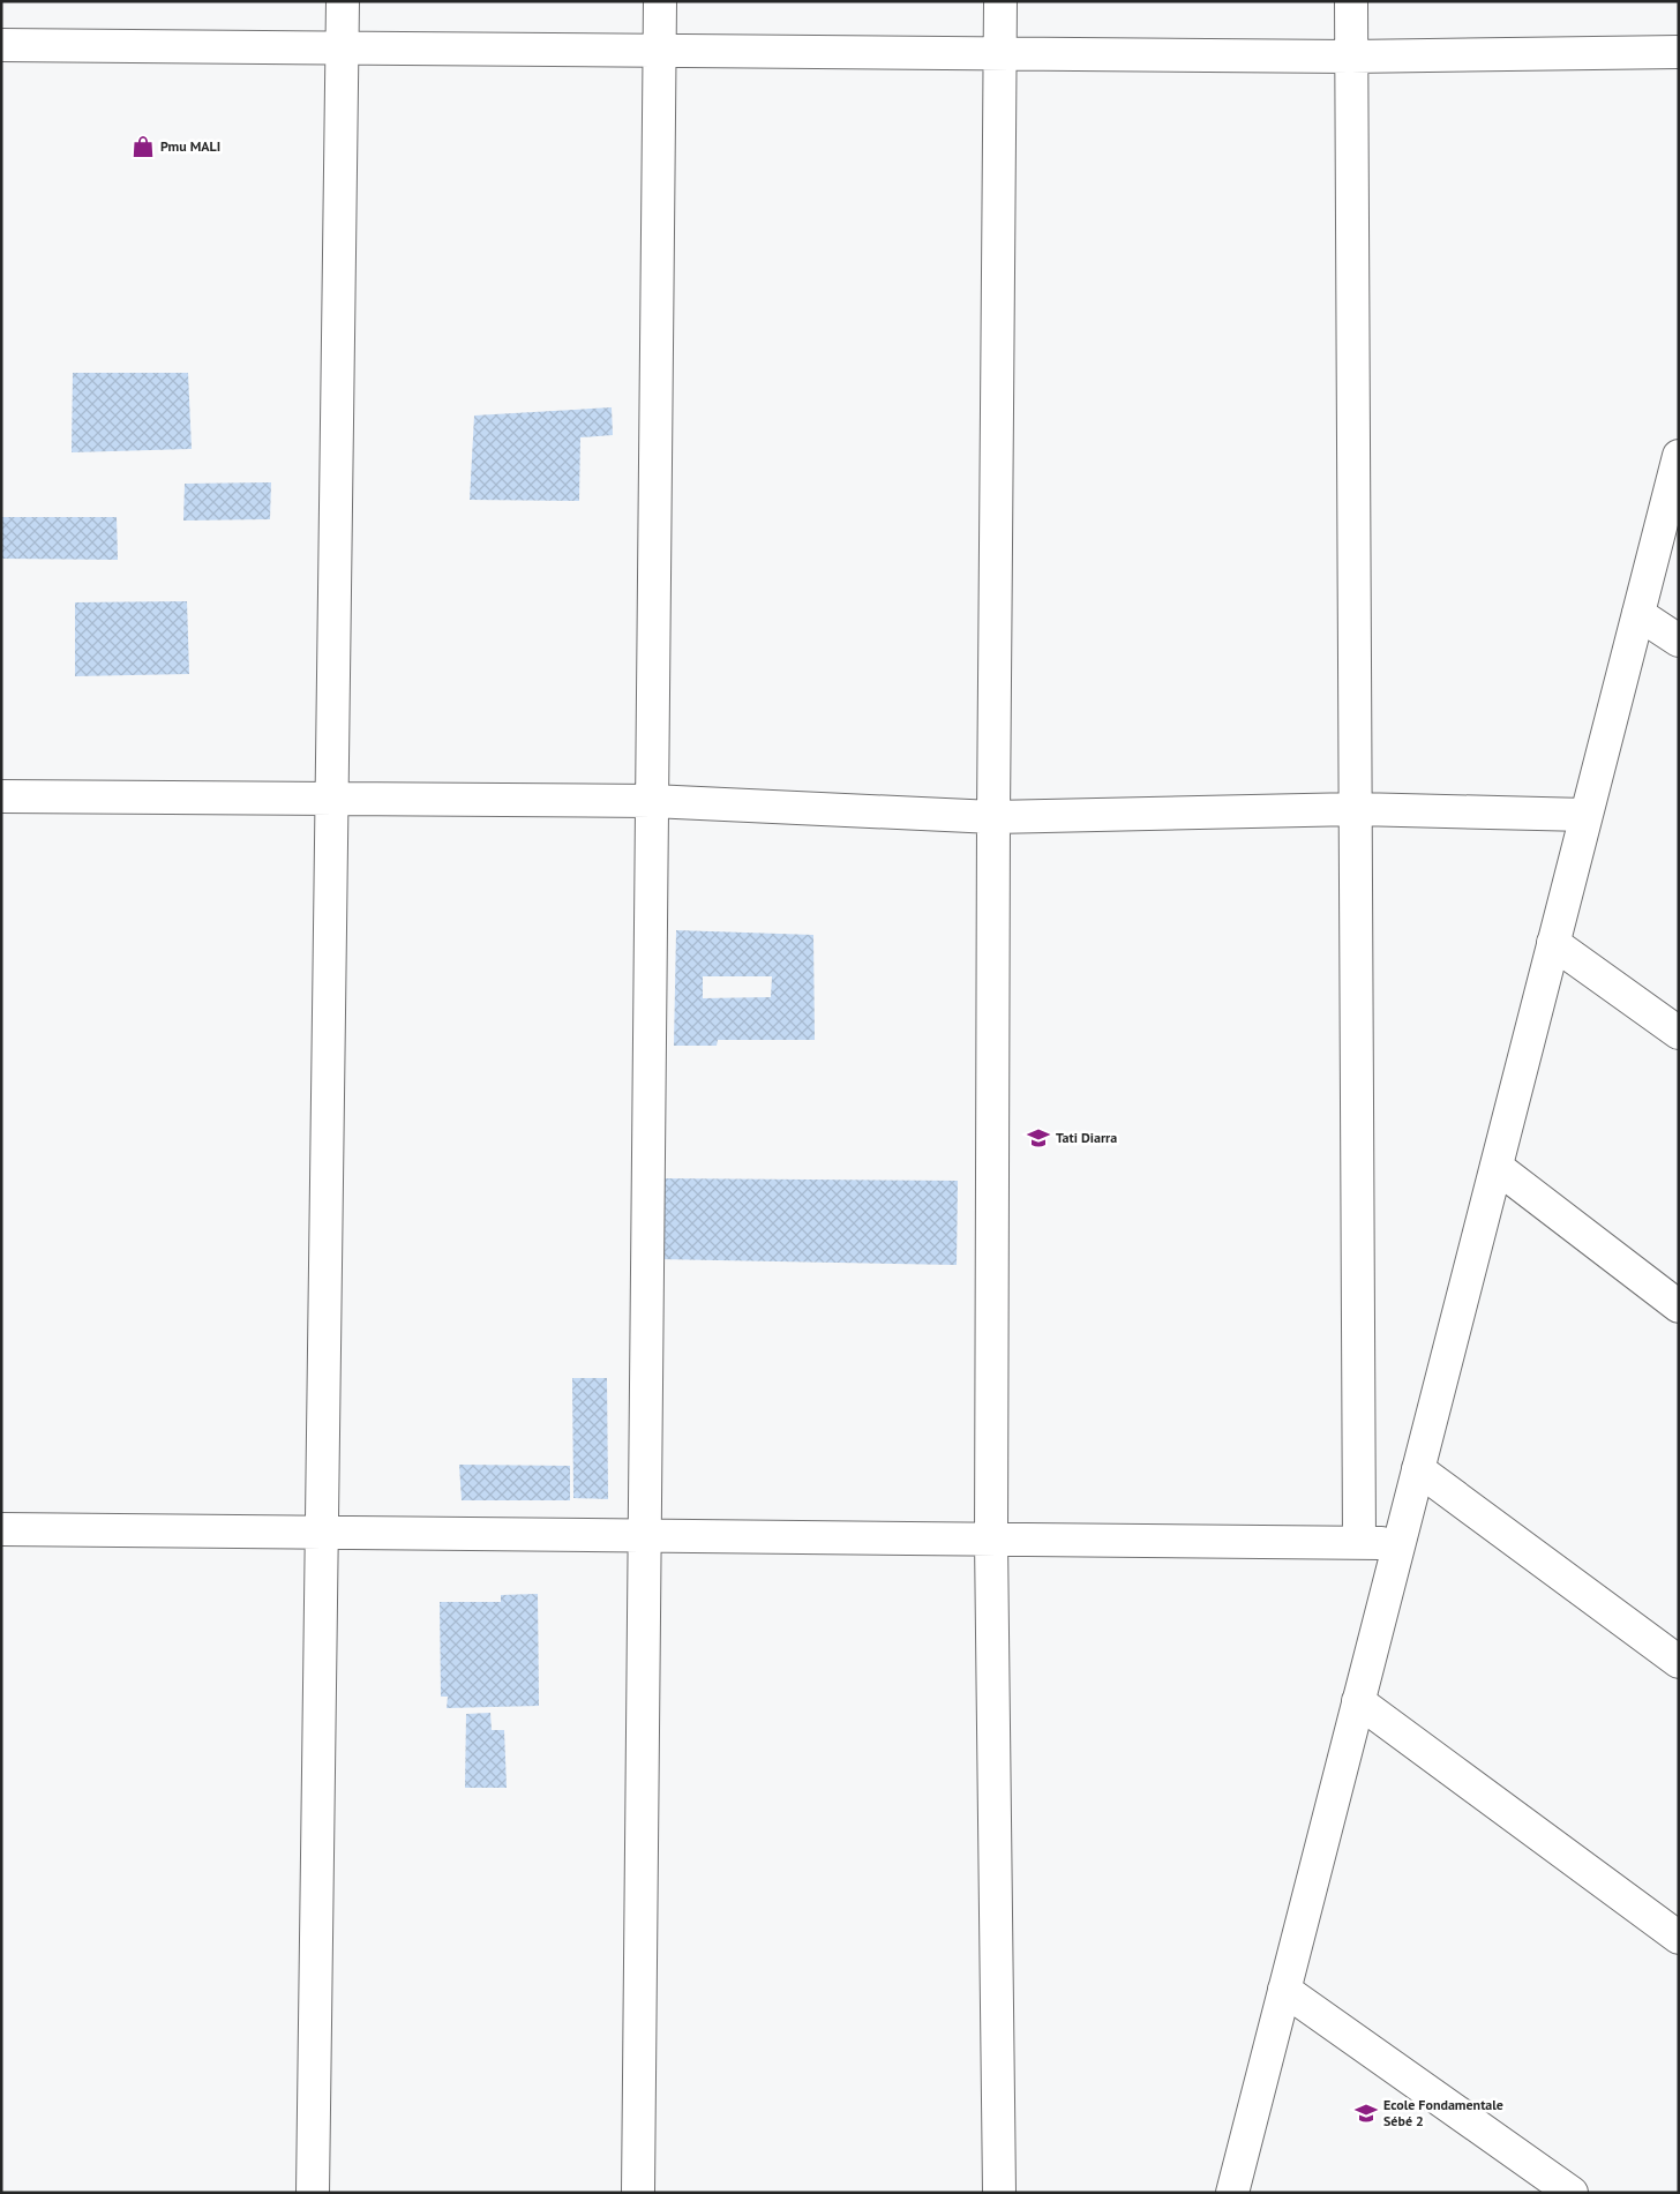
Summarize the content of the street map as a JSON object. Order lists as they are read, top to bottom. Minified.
{"places":{"shop":["Pmu MALI"],"school or university":["Tati Diarra","Ecole Fondamentale Sébé 2"]}}
